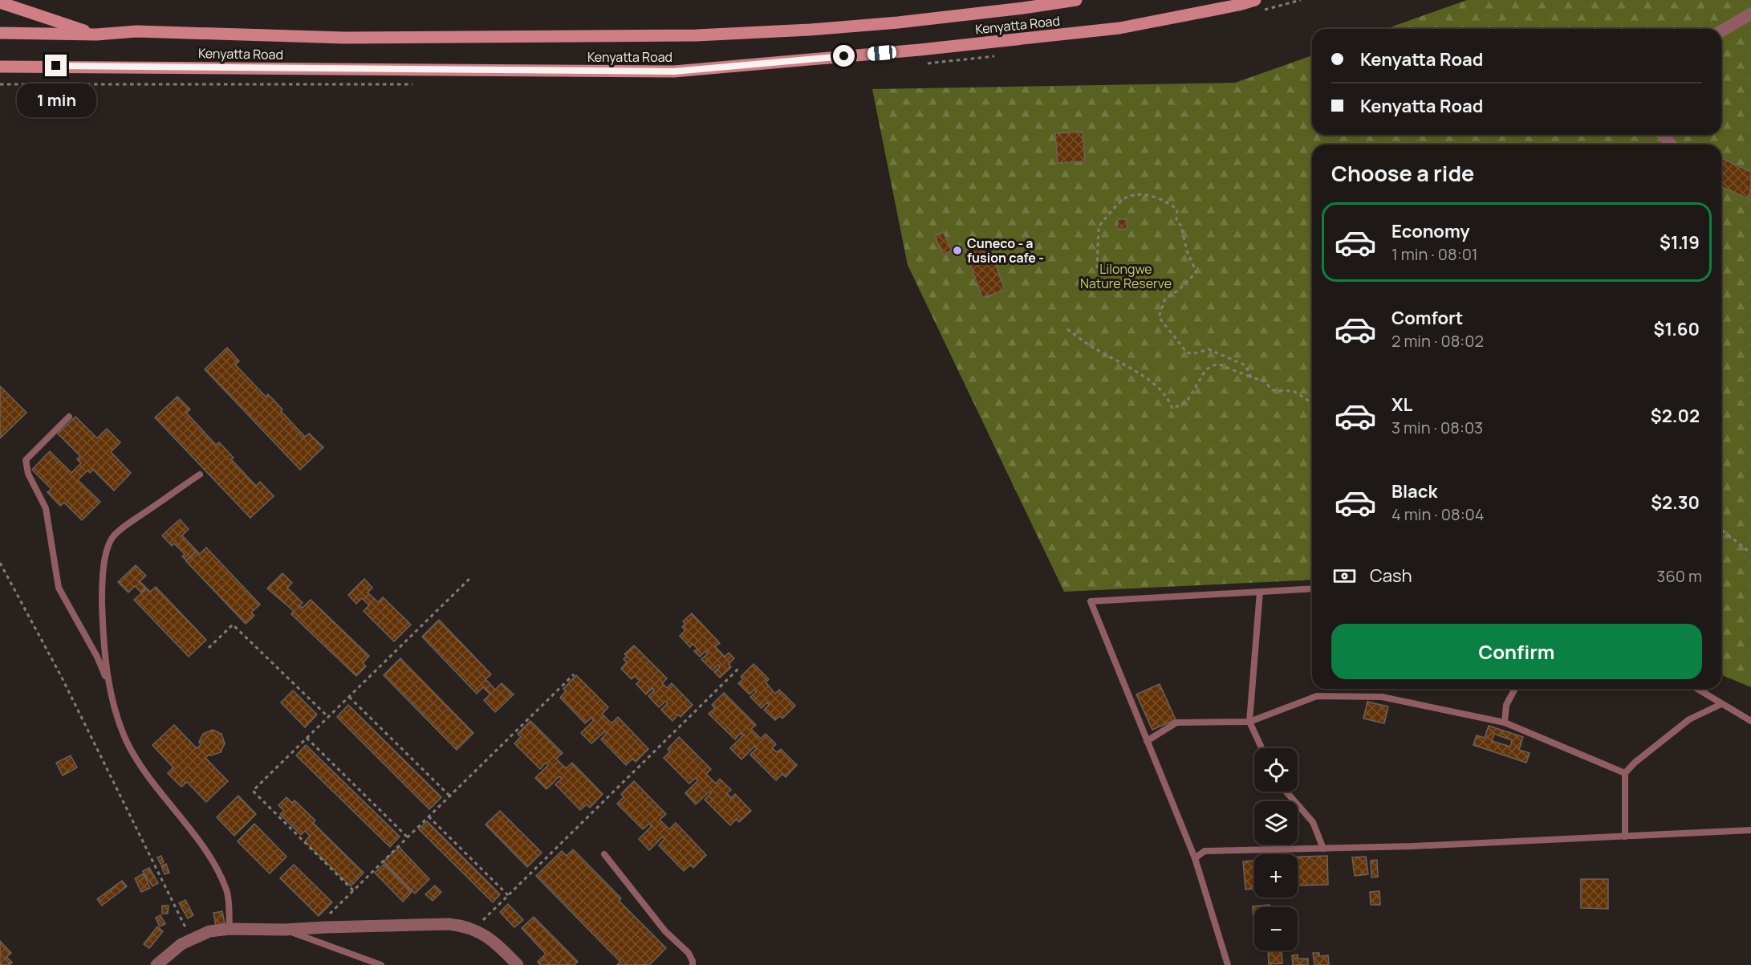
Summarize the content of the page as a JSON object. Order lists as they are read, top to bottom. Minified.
{"streets":{"main road":["Kenyatta Road"]},"parks":["Lilongwe Nature Reserve"],"places":["Cuneco - a fusion cafe -"],"page":{"banner":["Kenyatta Road","Kenyatta Road"],"bubble":"1 min","heading":"Choose a ride","list":[{"name":"Economy","note":"1 min · 08:01","value":"$1.19"},{"name":"Comfort","note":"2 min · 08:02","value":"$1.60"},{"name":"XL","note":"3 min · 08:03","value":"$2.02"},{"name":"Black","note":"4 min · 08:04","value":"$2.30"}],"pay":["Cash","360 m"],"buttons":"Confirm","map_buttons":["+","−"]}}
